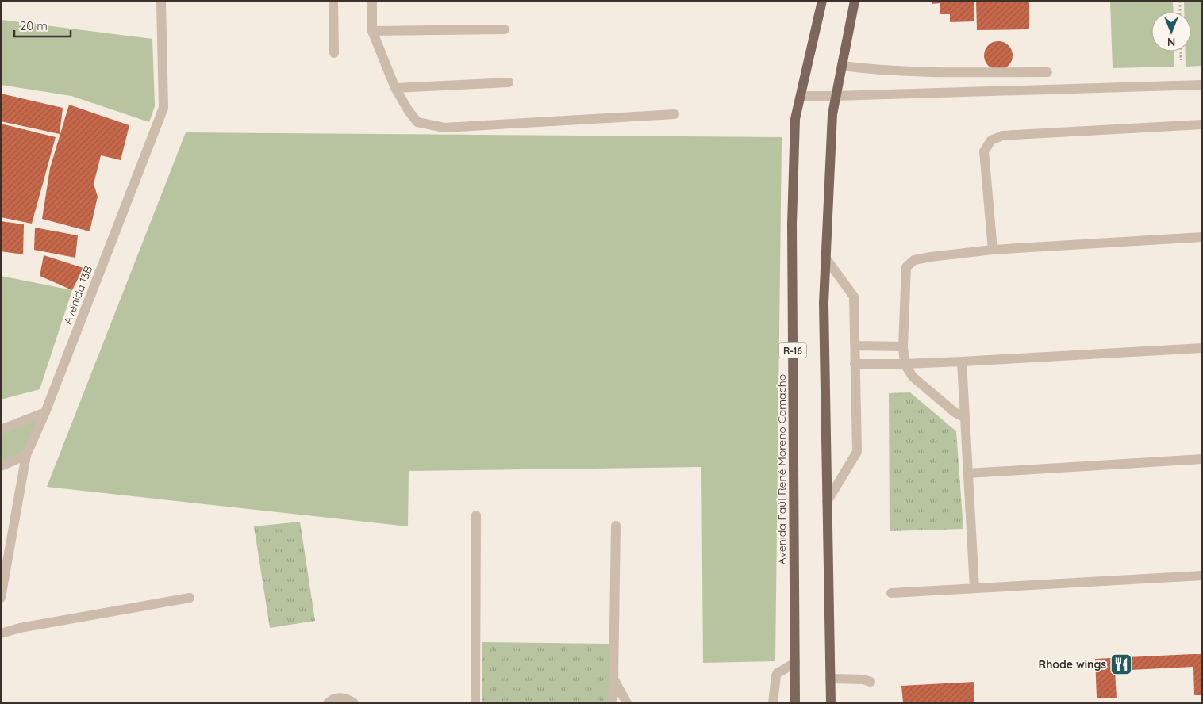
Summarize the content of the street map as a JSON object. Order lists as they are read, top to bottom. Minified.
{"streets":{"main road":["R-16","Avenida Paúl René Moreno Camacho"],"street":["Avenida 13B"]},"places":{"restaurant":["Rhode wings"]},"scale_bar":"20 m","north":"bottom"}
